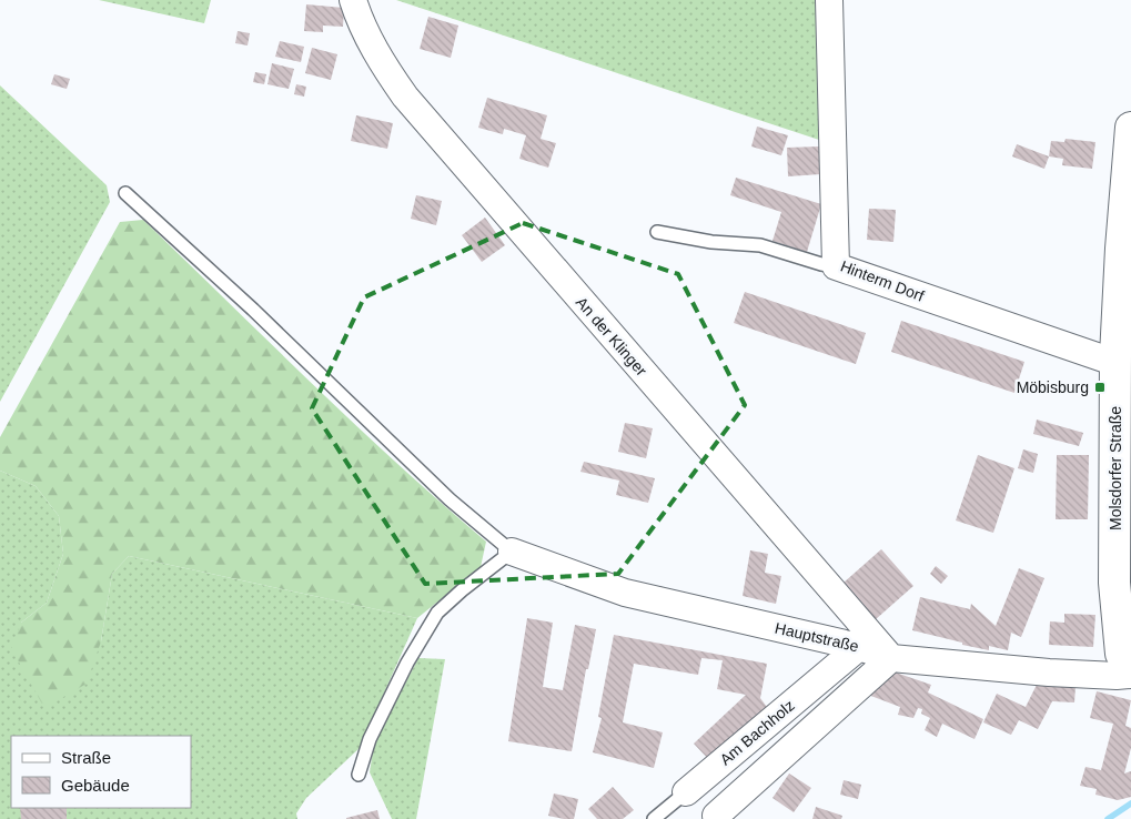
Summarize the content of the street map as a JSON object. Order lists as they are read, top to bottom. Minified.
{"streets":{"street":["Hinterm Dorf","An der Klinger","Molsdorfer Straße","Hauptstraße","Am Bachholz"]},"crossings":[["Hinterm Dorf","Molsdorfer Straße"],["An der Klinger","Hauptstraße"],["Molsdorfer Straße","Hauptstraße"],["Hauptstraße","Am Bachholz"]],"places":{"transit":["Möbisburg"]},"legend":["Straße","Gebäude"]}
